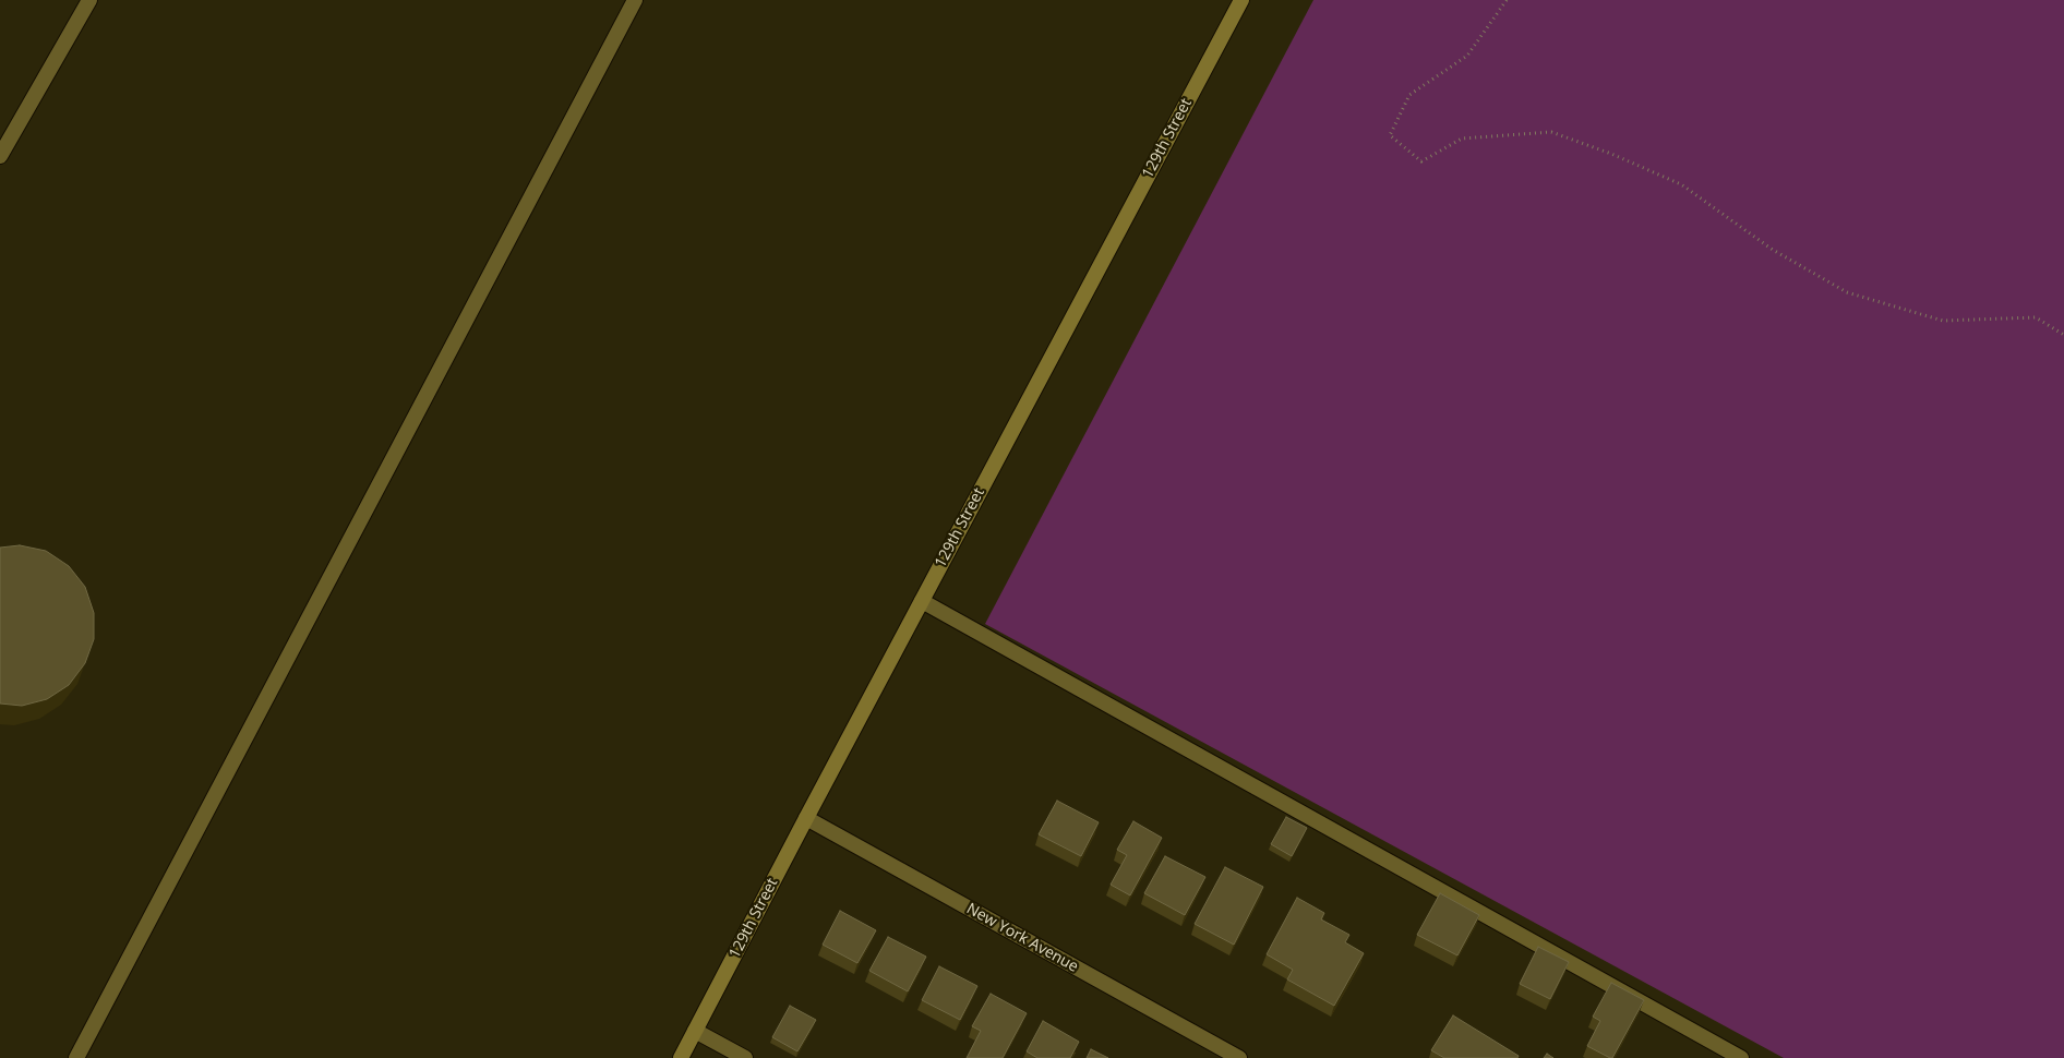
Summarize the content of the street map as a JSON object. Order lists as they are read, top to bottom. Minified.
{"streets":{"main road":["129th Street"],"street":["New York Avenue"]},"crossings":[["129th Street","New York Avenue"]]}
